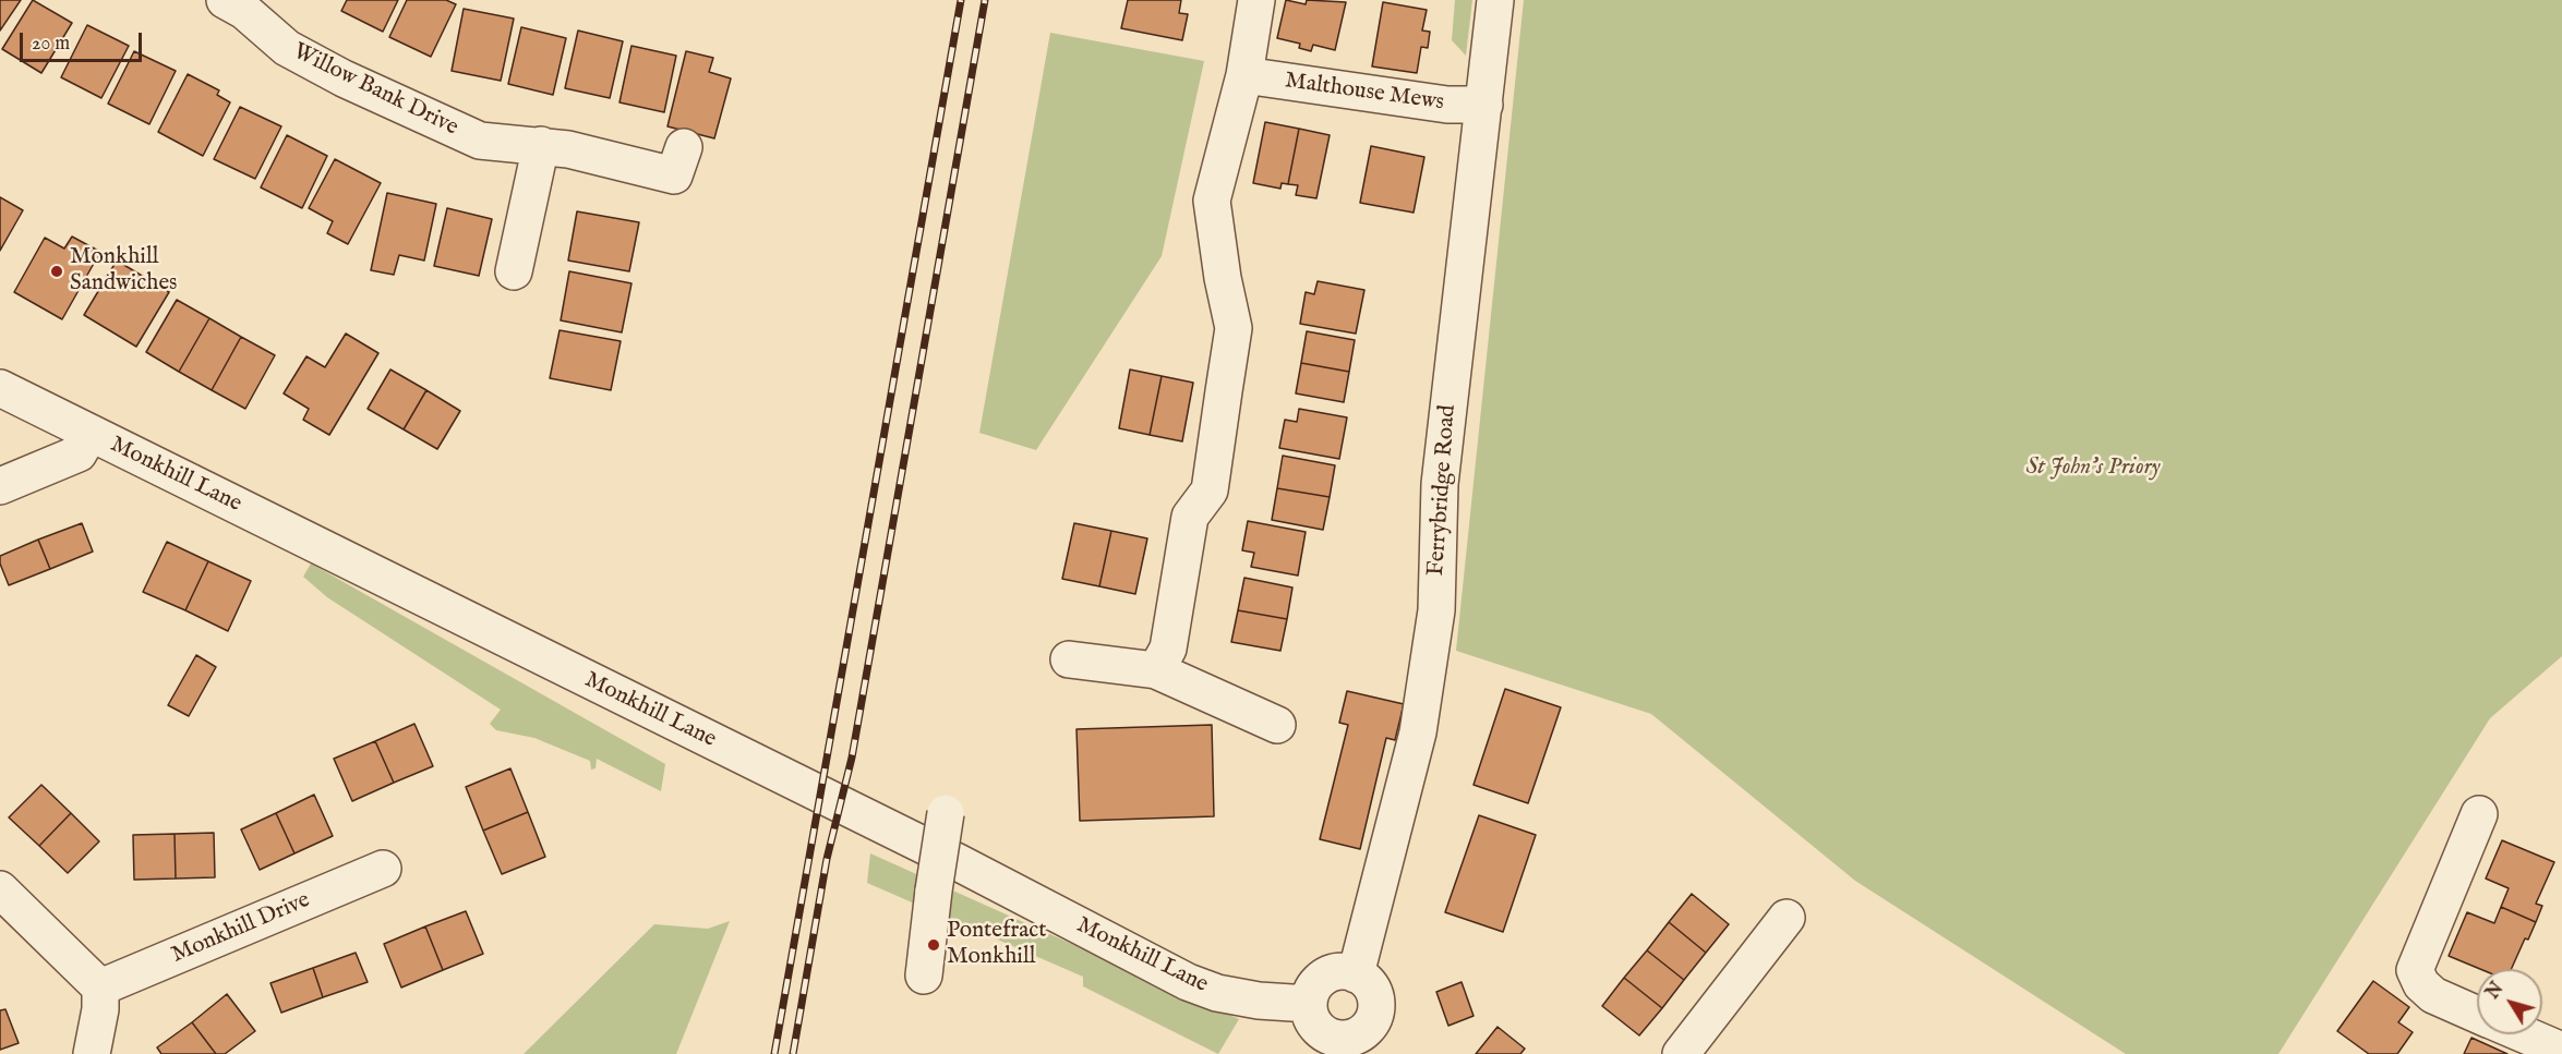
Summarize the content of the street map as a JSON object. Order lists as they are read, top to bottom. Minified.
{"streets":{"street":["Willow Bank Drive","Malthouse Mews","Monkhill Lane","Ferrybridge Road","Monkhill Drive"]},"crossings":[["Malthouse Mews","Ferrybridge Road"],["Monkhill Lane","Ferrybridge Road"]],"parks":["St John's Priory"],"places":["Monkhill Sandwiches","Pontefract Monkhill"],"scale_bar":"20 m","north":"top left"}
